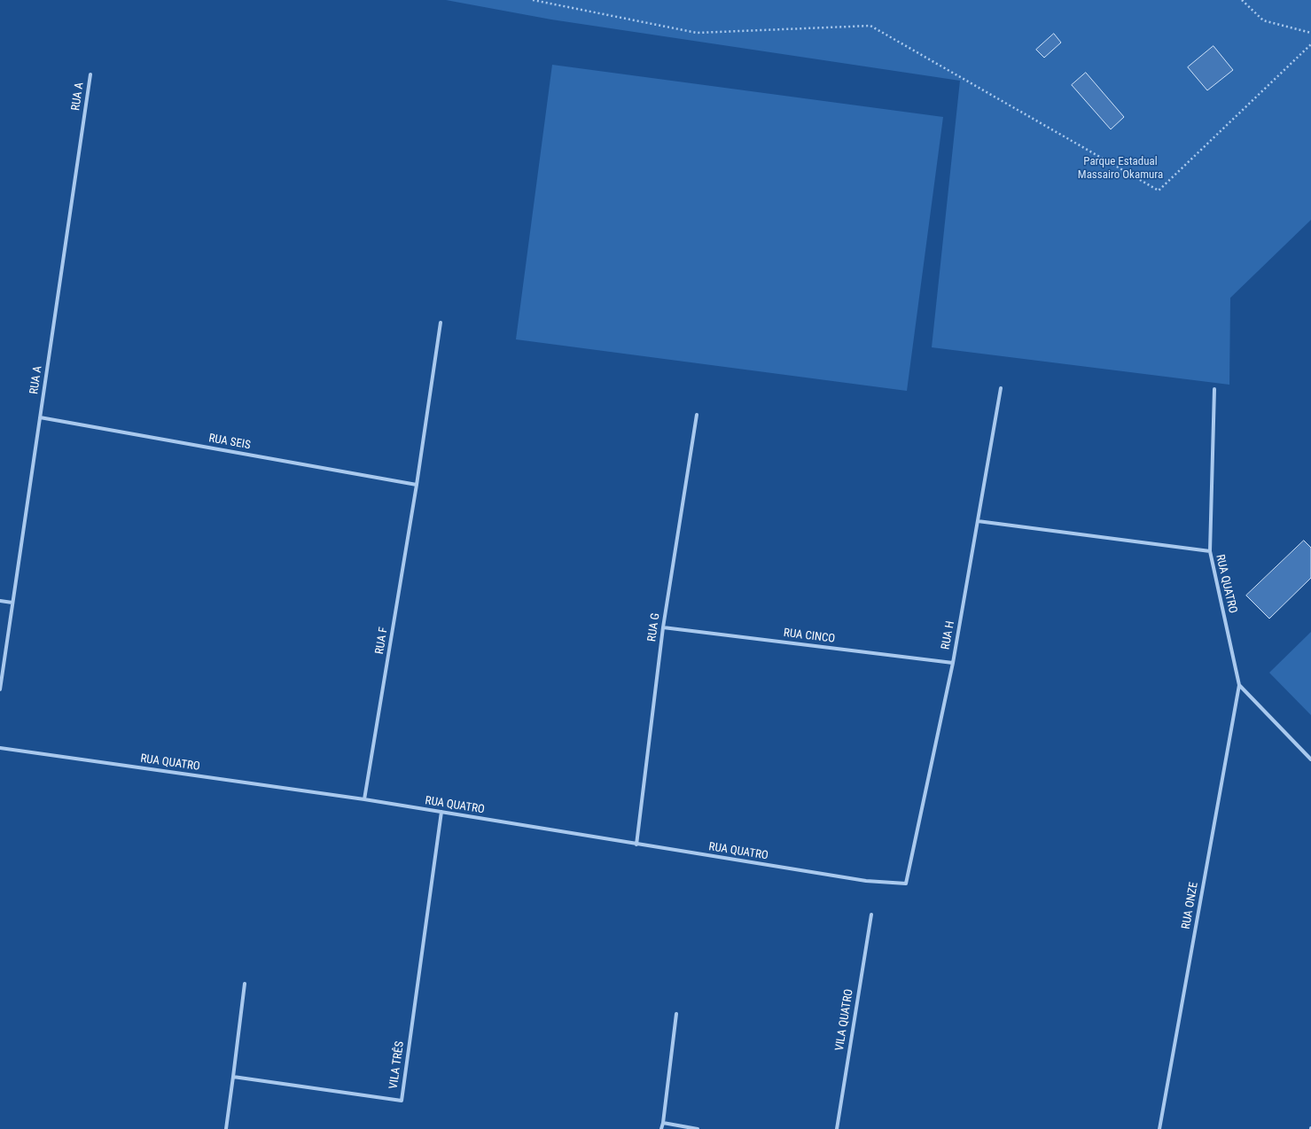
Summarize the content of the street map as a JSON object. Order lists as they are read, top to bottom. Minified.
{"streets":{"street":["RUA A","RUA SEIS","RUA QUATRO","RUA G","RUA H","RUA CINCO","RUA F","RUA ONZE","VILA QUATRO","VILA TRÊS"]},"crossings":[["RUA A","RUA SEIS"],["RUA SEIS","RUA F"],["RUA QUATRO","RUA G"],["RUA QUATRO","RUA H"],["RUA QUATRO","RUA F"],["RUA QUATRO","RUA ONZE"],["RUA QUATRO","VILA TRÊS"],["RUA G","RUA CINCO"],["RUA H","RUA CINCO"]],"parks":["Parque Estadual Massairo Okamura"]}
